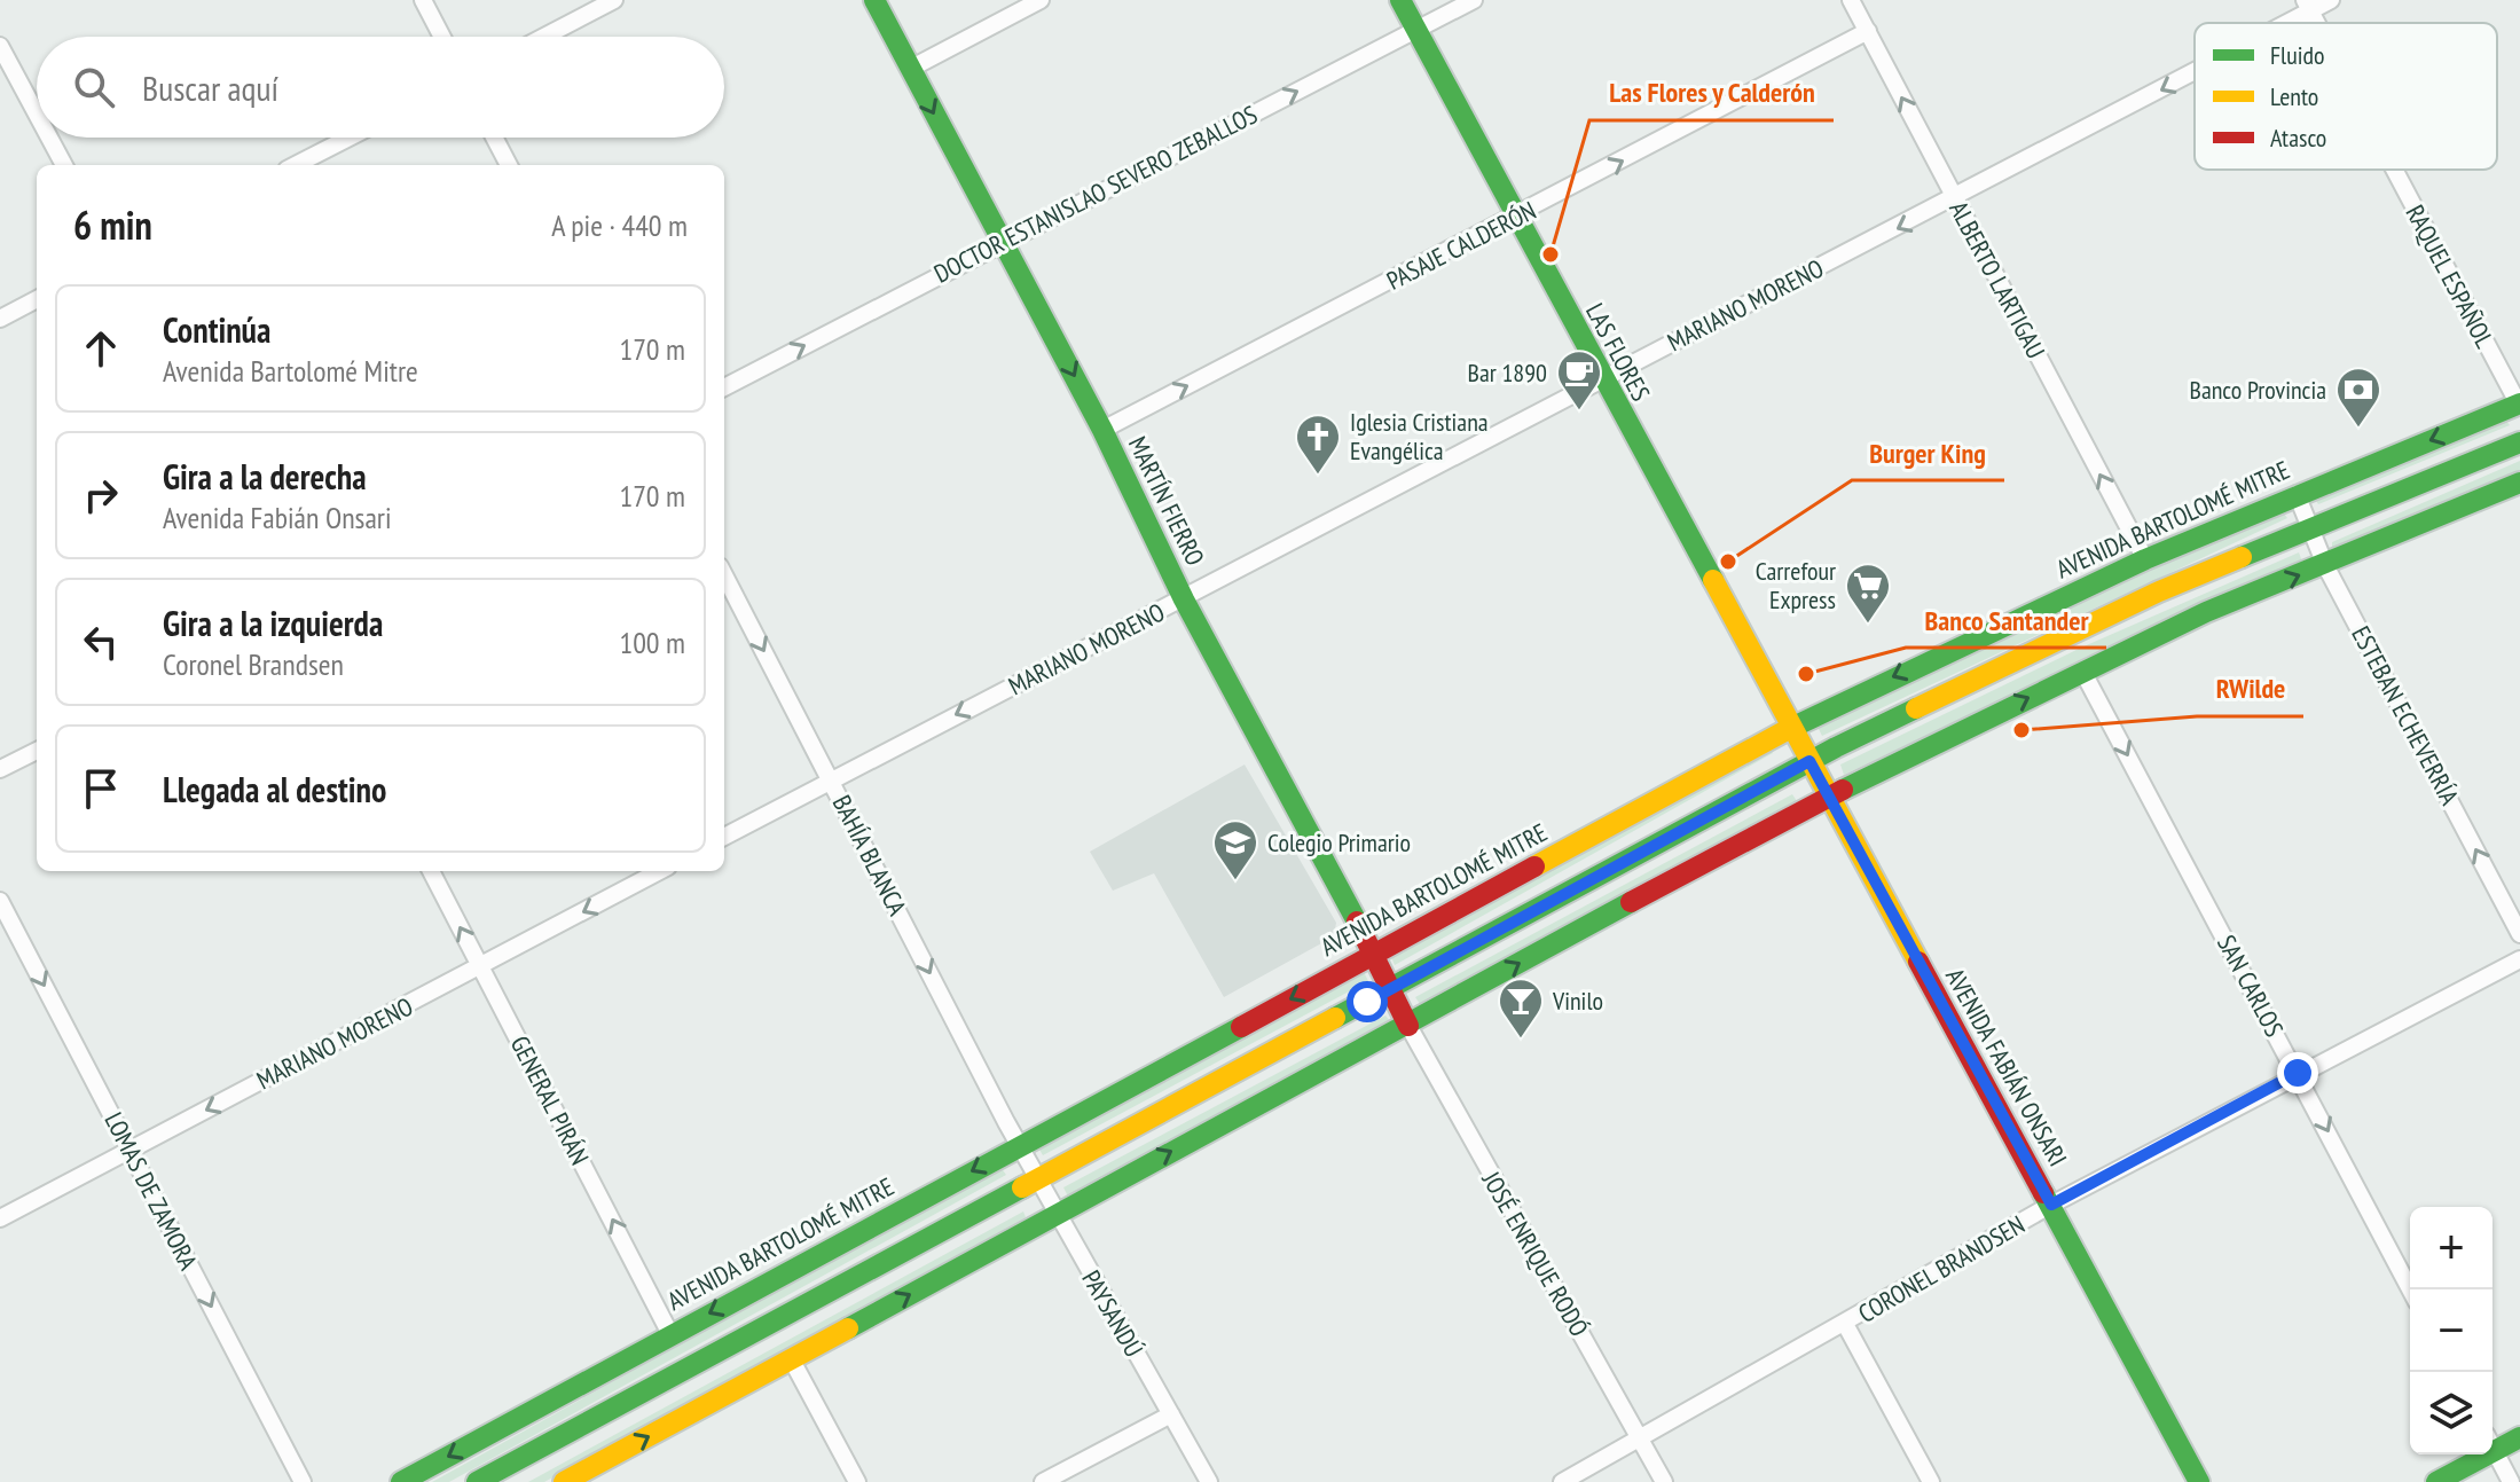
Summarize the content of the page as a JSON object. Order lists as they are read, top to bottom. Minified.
{"streets":{"street":["DOCTOR ESTANISLAO SEVERO ZEBALLOS","PASAJE CALDERÓN","RAQUEL ESPAÑOL","ALBERTO LARTIGAU","MARIANO MORENO","LAS FLORES","MARTÍN FIERRO","AVENIDA BARTOLOMÉ MITRE","ESTEBAN ECHEVERRÍA","BAHÍA BLANCA","SAN CARLOS","AVENIDA FABIÁN ONSARI","GENERAL PIRÁN","LOMAS DE ZAMORA","JOSÉ ENRIQUE RODÓ","CORONEL BRANDSEN","PAYSANDÚ"]},"crossings":[["DOCTOR ESTANISLAO SEVERO ZEBALLOS","LAS FLORES"],["DOCTOR ESTANISLAO SEVERO ZEBALLOS","MARTÍN FIERRO"],["PASAJE CALDERÓN","ALBERTO LARTIGAU"],["PASAJE CALDERÓN","LAS FLORES"],["PASAJE CALDERÓN","MARTÍN FIERRO"],["RAQUEL ESPAÑOL","AVENIDA BARTOLOMÉ MITRE"],["ALBERTO LARTIGAU","MARIANO MORENO"],["ALBERTO LARTIGAU","AVENIDA BARTOLOMÉ MITRE"],["MARIANO MORENO","LAS FLORES"],["MARIANO MORENO","MARTÍN FIERRO"],["MARIANO MORENO","BAHÍA BLANCA"],["MARIANO MORENO","GENERAL PIRÁN"],["MARIANO MORENO","LOMAS DE ZAMORA"],["LAS FLORES","AVENIDA BARTOLOMÉ MITRE"],["LAS FLORES","AVENIDA FABIÁN ONSARI"],["MARTÍN FIERRO","AVENIDA BARTOLOMÉ MITRE"],["MARTÍN FIERRO","JOSÉ ENRIQUE RODÓ"],["AVENIDA BARTOLOMÉ MITRE","ESTEBAN ECHEVERRÍA"],["AVENIDA BARTOLOMÉ MITRE","BAHÍA BLANCA"],["AVENIDA BARTOLOMÉ MITRE","AVENIDA FABIÁN ONSARI"],["AVENIDA BARTOLOMÉ MITRE","GENERAL PIRÁN"],["AVENIDA BARTOLOMÉ MITRE","PAYSANDÚ"],["BAHÍA BLANCA","PAYSANDÚ"],["SAN CARLOS","CORONEL BRANDSEN"],["AVENIDA FABIÁN ONSARI","CORONEL BRANDSEN"],["JOSÉ ENRIQUE RODÓ","CORONEL BRANDSEN"]],"one_way":["DOCTOR ESTANISLAO SEVERO ZEBALLOS","PASAJE CALDERÓN","ALBERTO LARTIGAU","MARIANO MORENO","MARTÍN FIERRO","ESTEBAN ECHEVERRÍA","BAHÍA BLANCA","SAN CARLOS","GENERAL PIRÁN","LOMAS DE ZAMORA"],"places":{"other":["Las Flores y Calderón","Burger King","Banco Santander","RWilde"],"cafe":["Bar 1890"],"bank":["Banco Provincia"],"church":["Iglesia Cristiana Evangélica"],"supermarket":["Carrefour Express"],"school or university":["Colegio Primario"],"bar":["Vinilo"]},"legend":["Fluido","Lento","Atasco"],"page":{"search":"Buscar aquí","heading":["6 min","A pie · 440 m"],"list":[["Continúa","Avenida Bartolomé Mitre","170 m"],["Gira a la derecha","Avenida Fabián Onsari","170 m"],["Gira a la izquierda","Coronel Brandsen","100 m"],"Llegada al destino"],"map_buttons":["+","−"]}}
